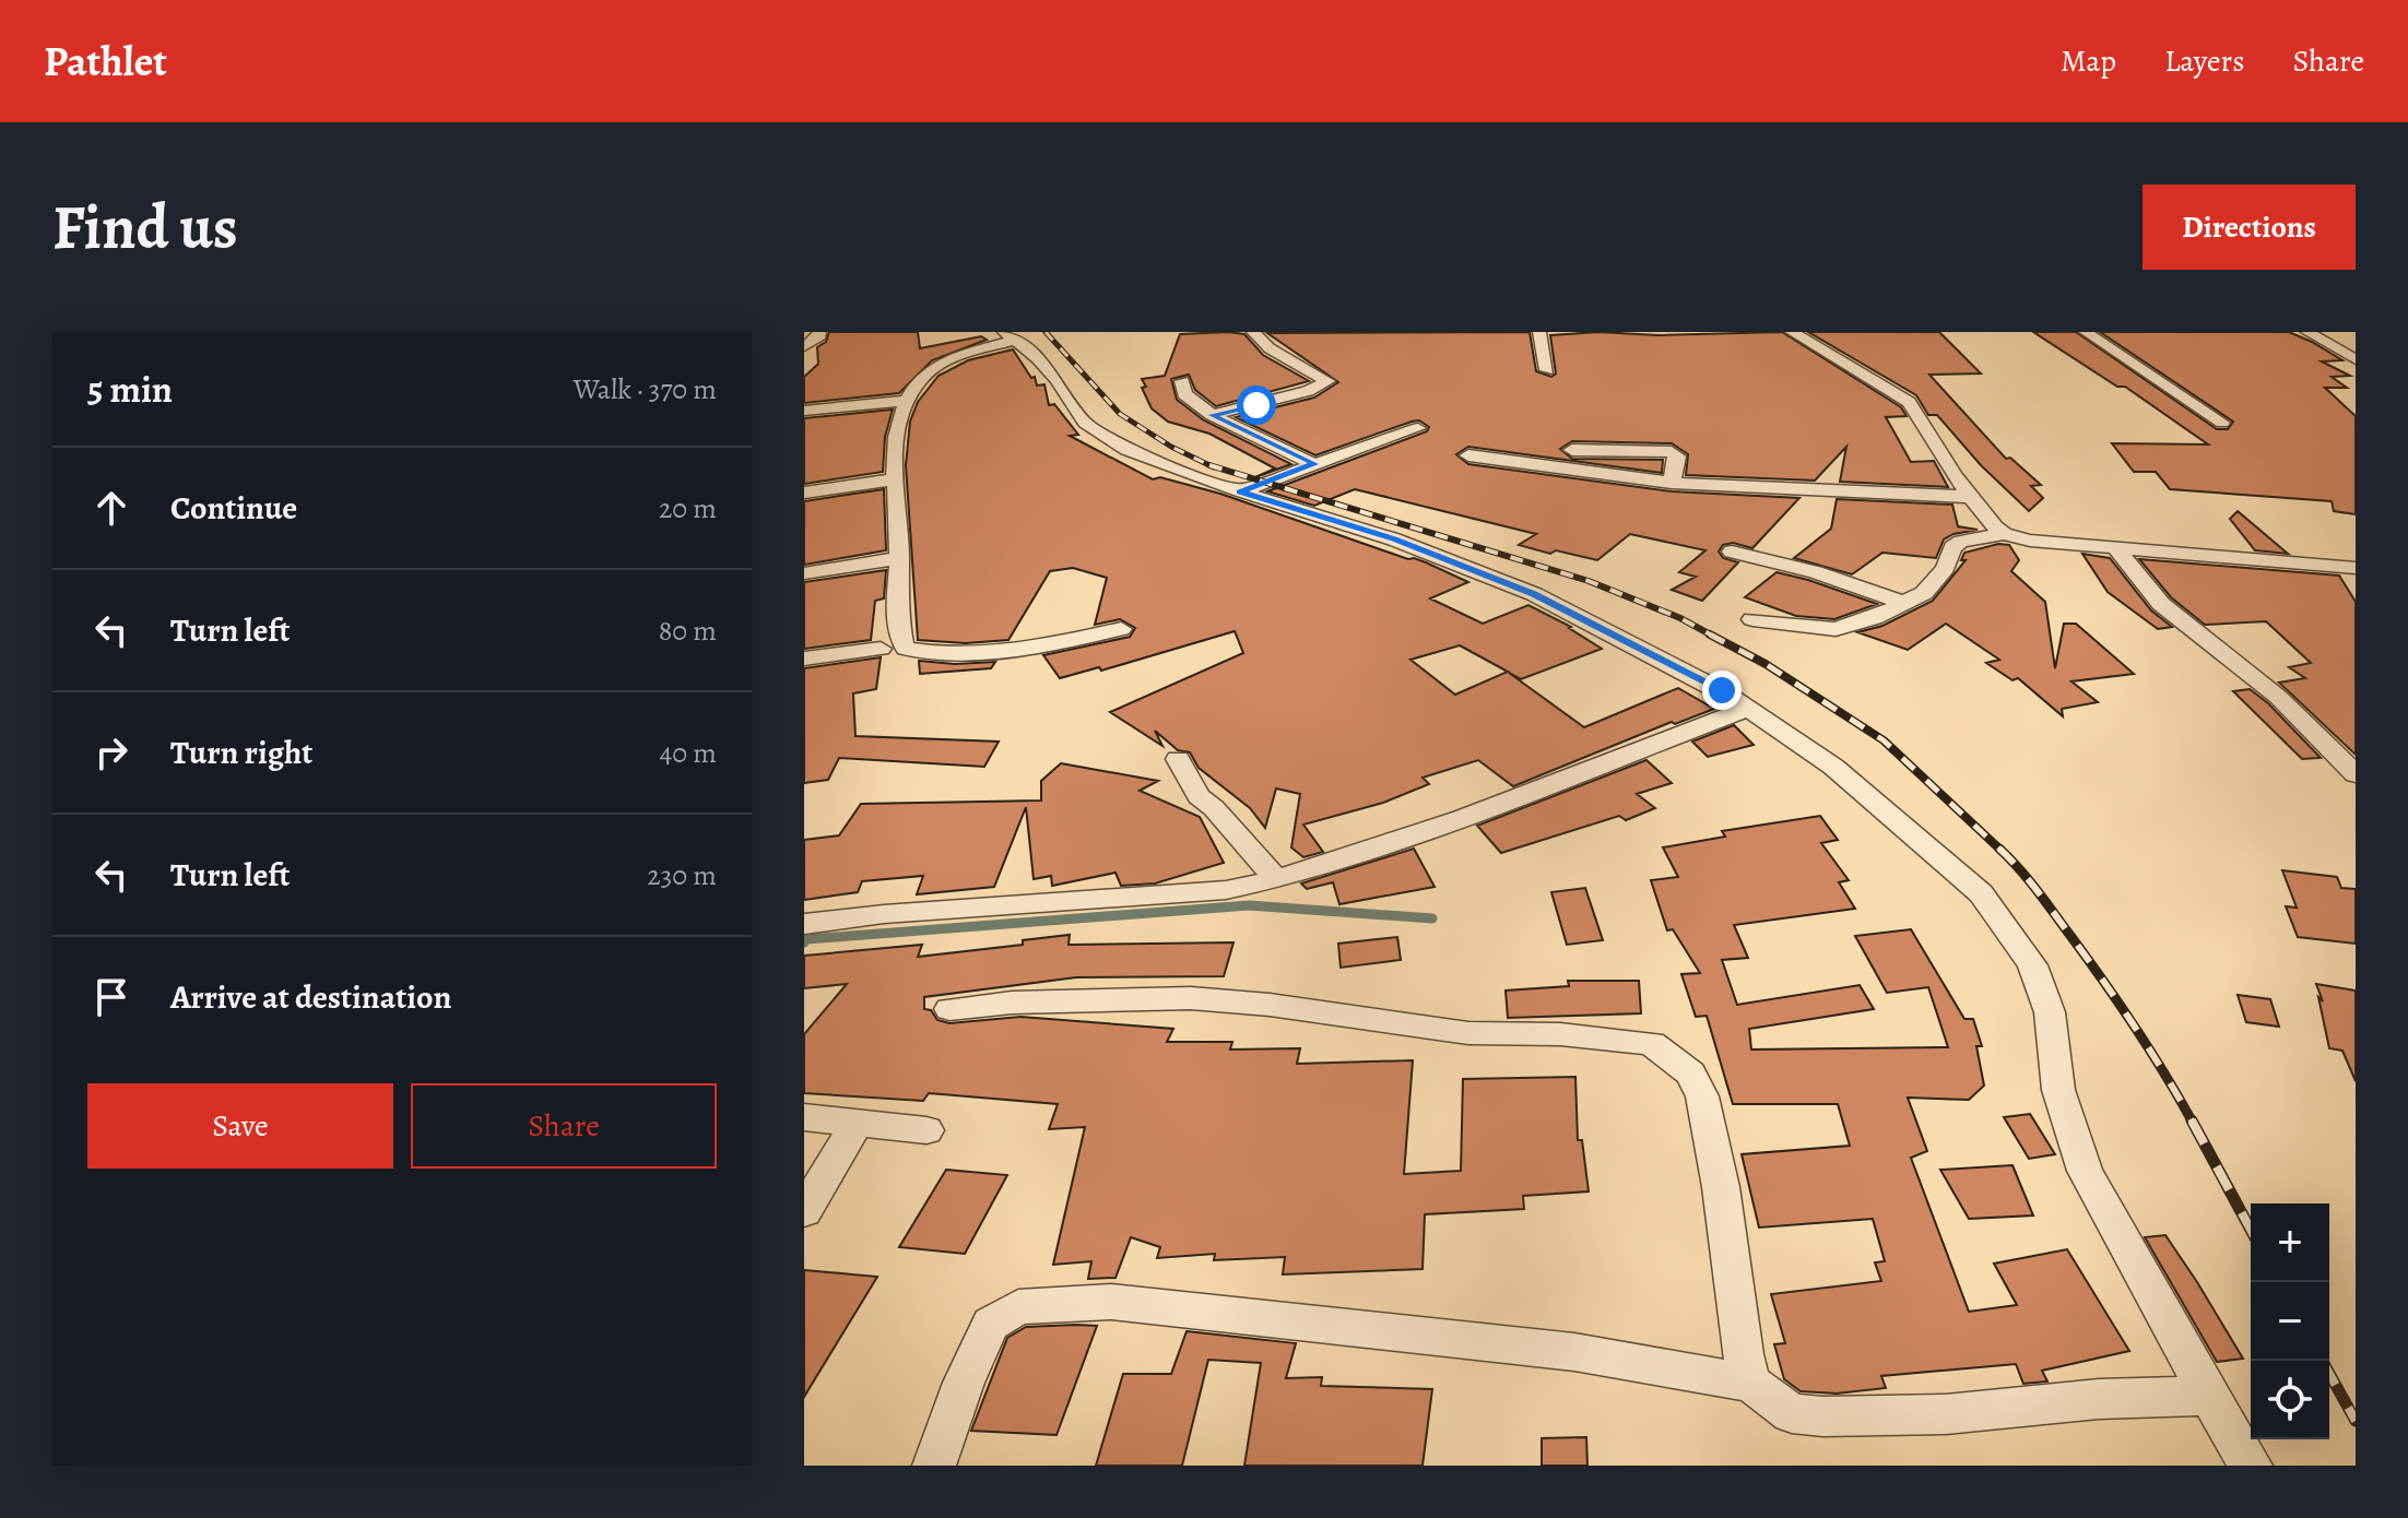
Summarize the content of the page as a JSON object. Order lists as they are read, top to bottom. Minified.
{"page":{"header":"Pathlet","nav":["Map","Layers","Share"],"buttons":["Directions",["Save","Share"]],"title":"Find us","heading":["5 min","Walk · 370 m"],"list":[["Continue","20 m"],["Turn left","80 m"],["Turn right","40 m"],["Turn left","230 m"],"Arrive at destination"],"map_buttons":["+","−"]}}
